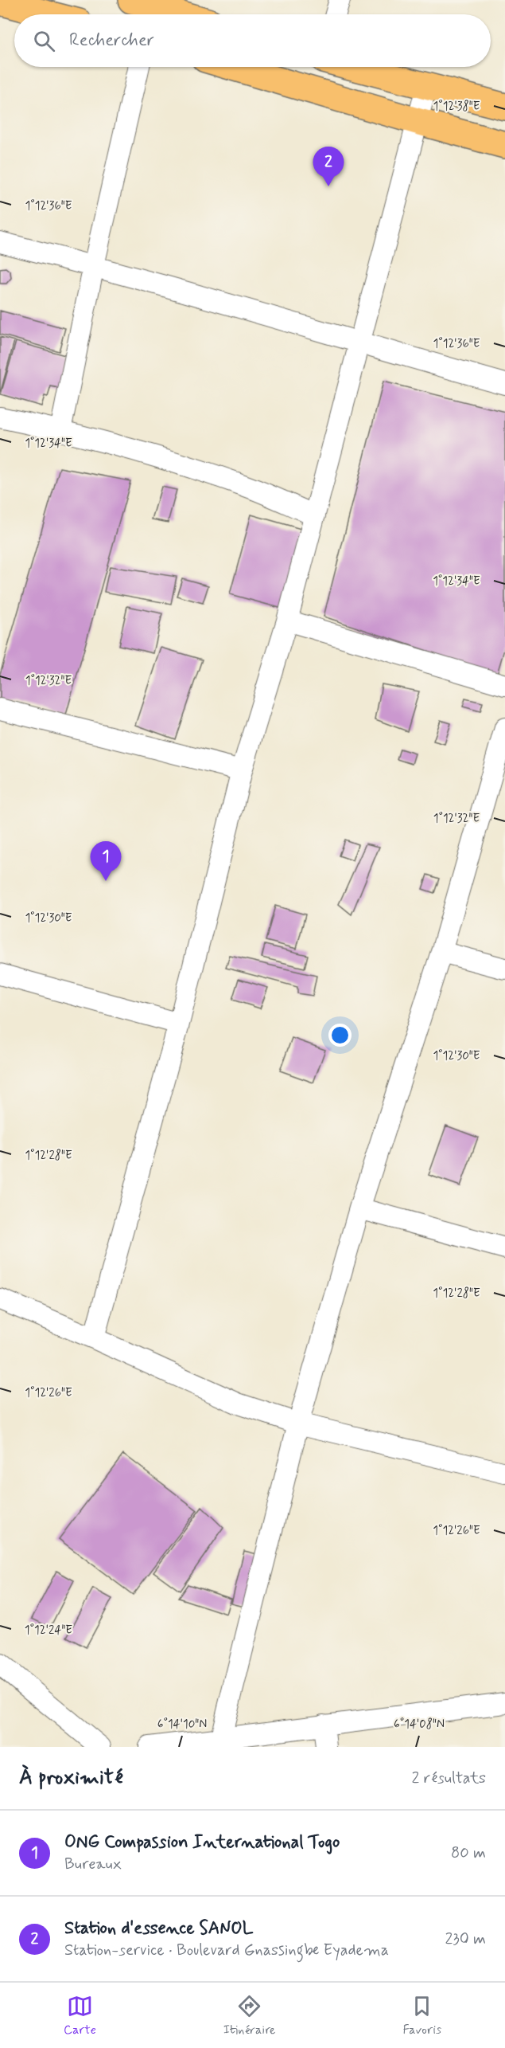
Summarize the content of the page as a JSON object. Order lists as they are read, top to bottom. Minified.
{"page":{"search":"Rechercher","pins":["2","1"],"heading":["À proximité","2 résultats"],"list":[{"mark":"1","name":"ONG Compassion International Togo","note":"Bureaux","value":"80 m"},{"mark":"2","name":"Station d'essence SANOL","note":"Station-service · Boulevard Gnassingbe Eyadema","value":"230 m"}],"nav":["Carte","Itinéraire","Favoris"]},"coordinates":["1°12'38\"E","1°12'36\"E","1°12'34\"E","1°12'32\"E","1°12'30\"E","1°12'28\"E","1°12'26\"E","1°12'24\"E","6°14'10\"N","6°14'08\"N"]}
